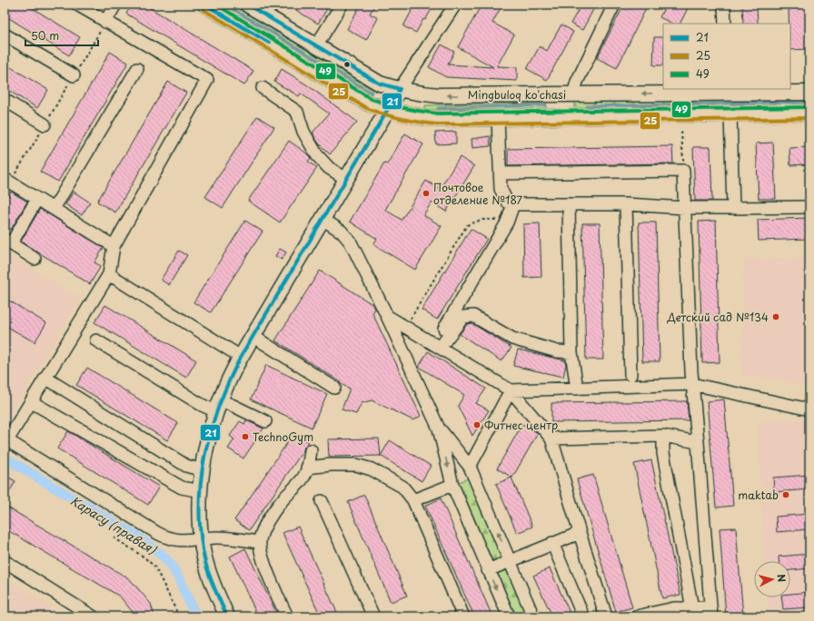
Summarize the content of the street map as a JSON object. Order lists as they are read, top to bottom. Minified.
{"streets":{"main road":["Mingbuloq ko'chasi"]},"water":["Карасу (правая)"],"places":["Почтовое отделение №187","Детский сад №134","Фитнес центр","TechnoGym","maktab"],"lines":["transit line 21","transit line 49","transit line 25"],"legend":["21","25","49"],"scale_bar":"50 m","north":"right"}
